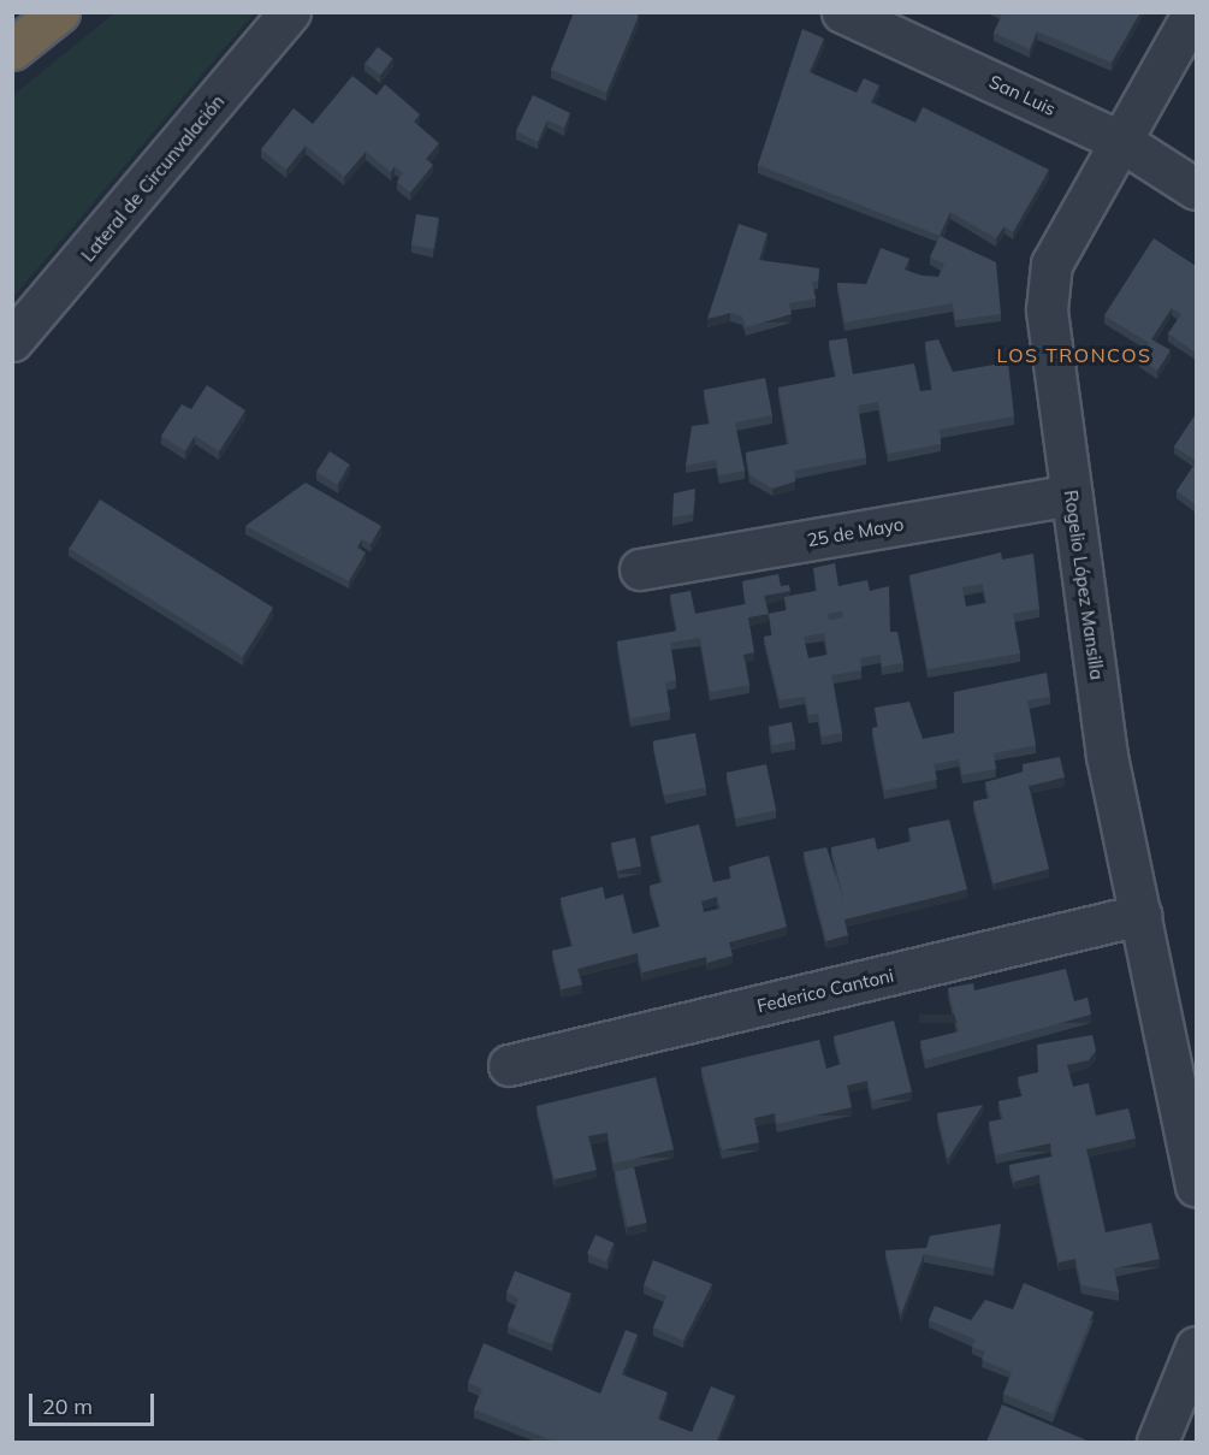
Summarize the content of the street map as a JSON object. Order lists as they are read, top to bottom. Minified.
{"streets":{"street":["San Luis","Lateral de Circunvalación","25 de Mayo","Rogelio López Mansilla","Federico Cantoni"]},"crossings":[["San Luis","Rogelio López Mansilla"],["25 de Mayo","Rogelio López Mansilla"],["Rogelio López Mansilla","Federico Cantoni"]],"districts":["LOS TRONCOS"],"scale_bar":"20 m"}
